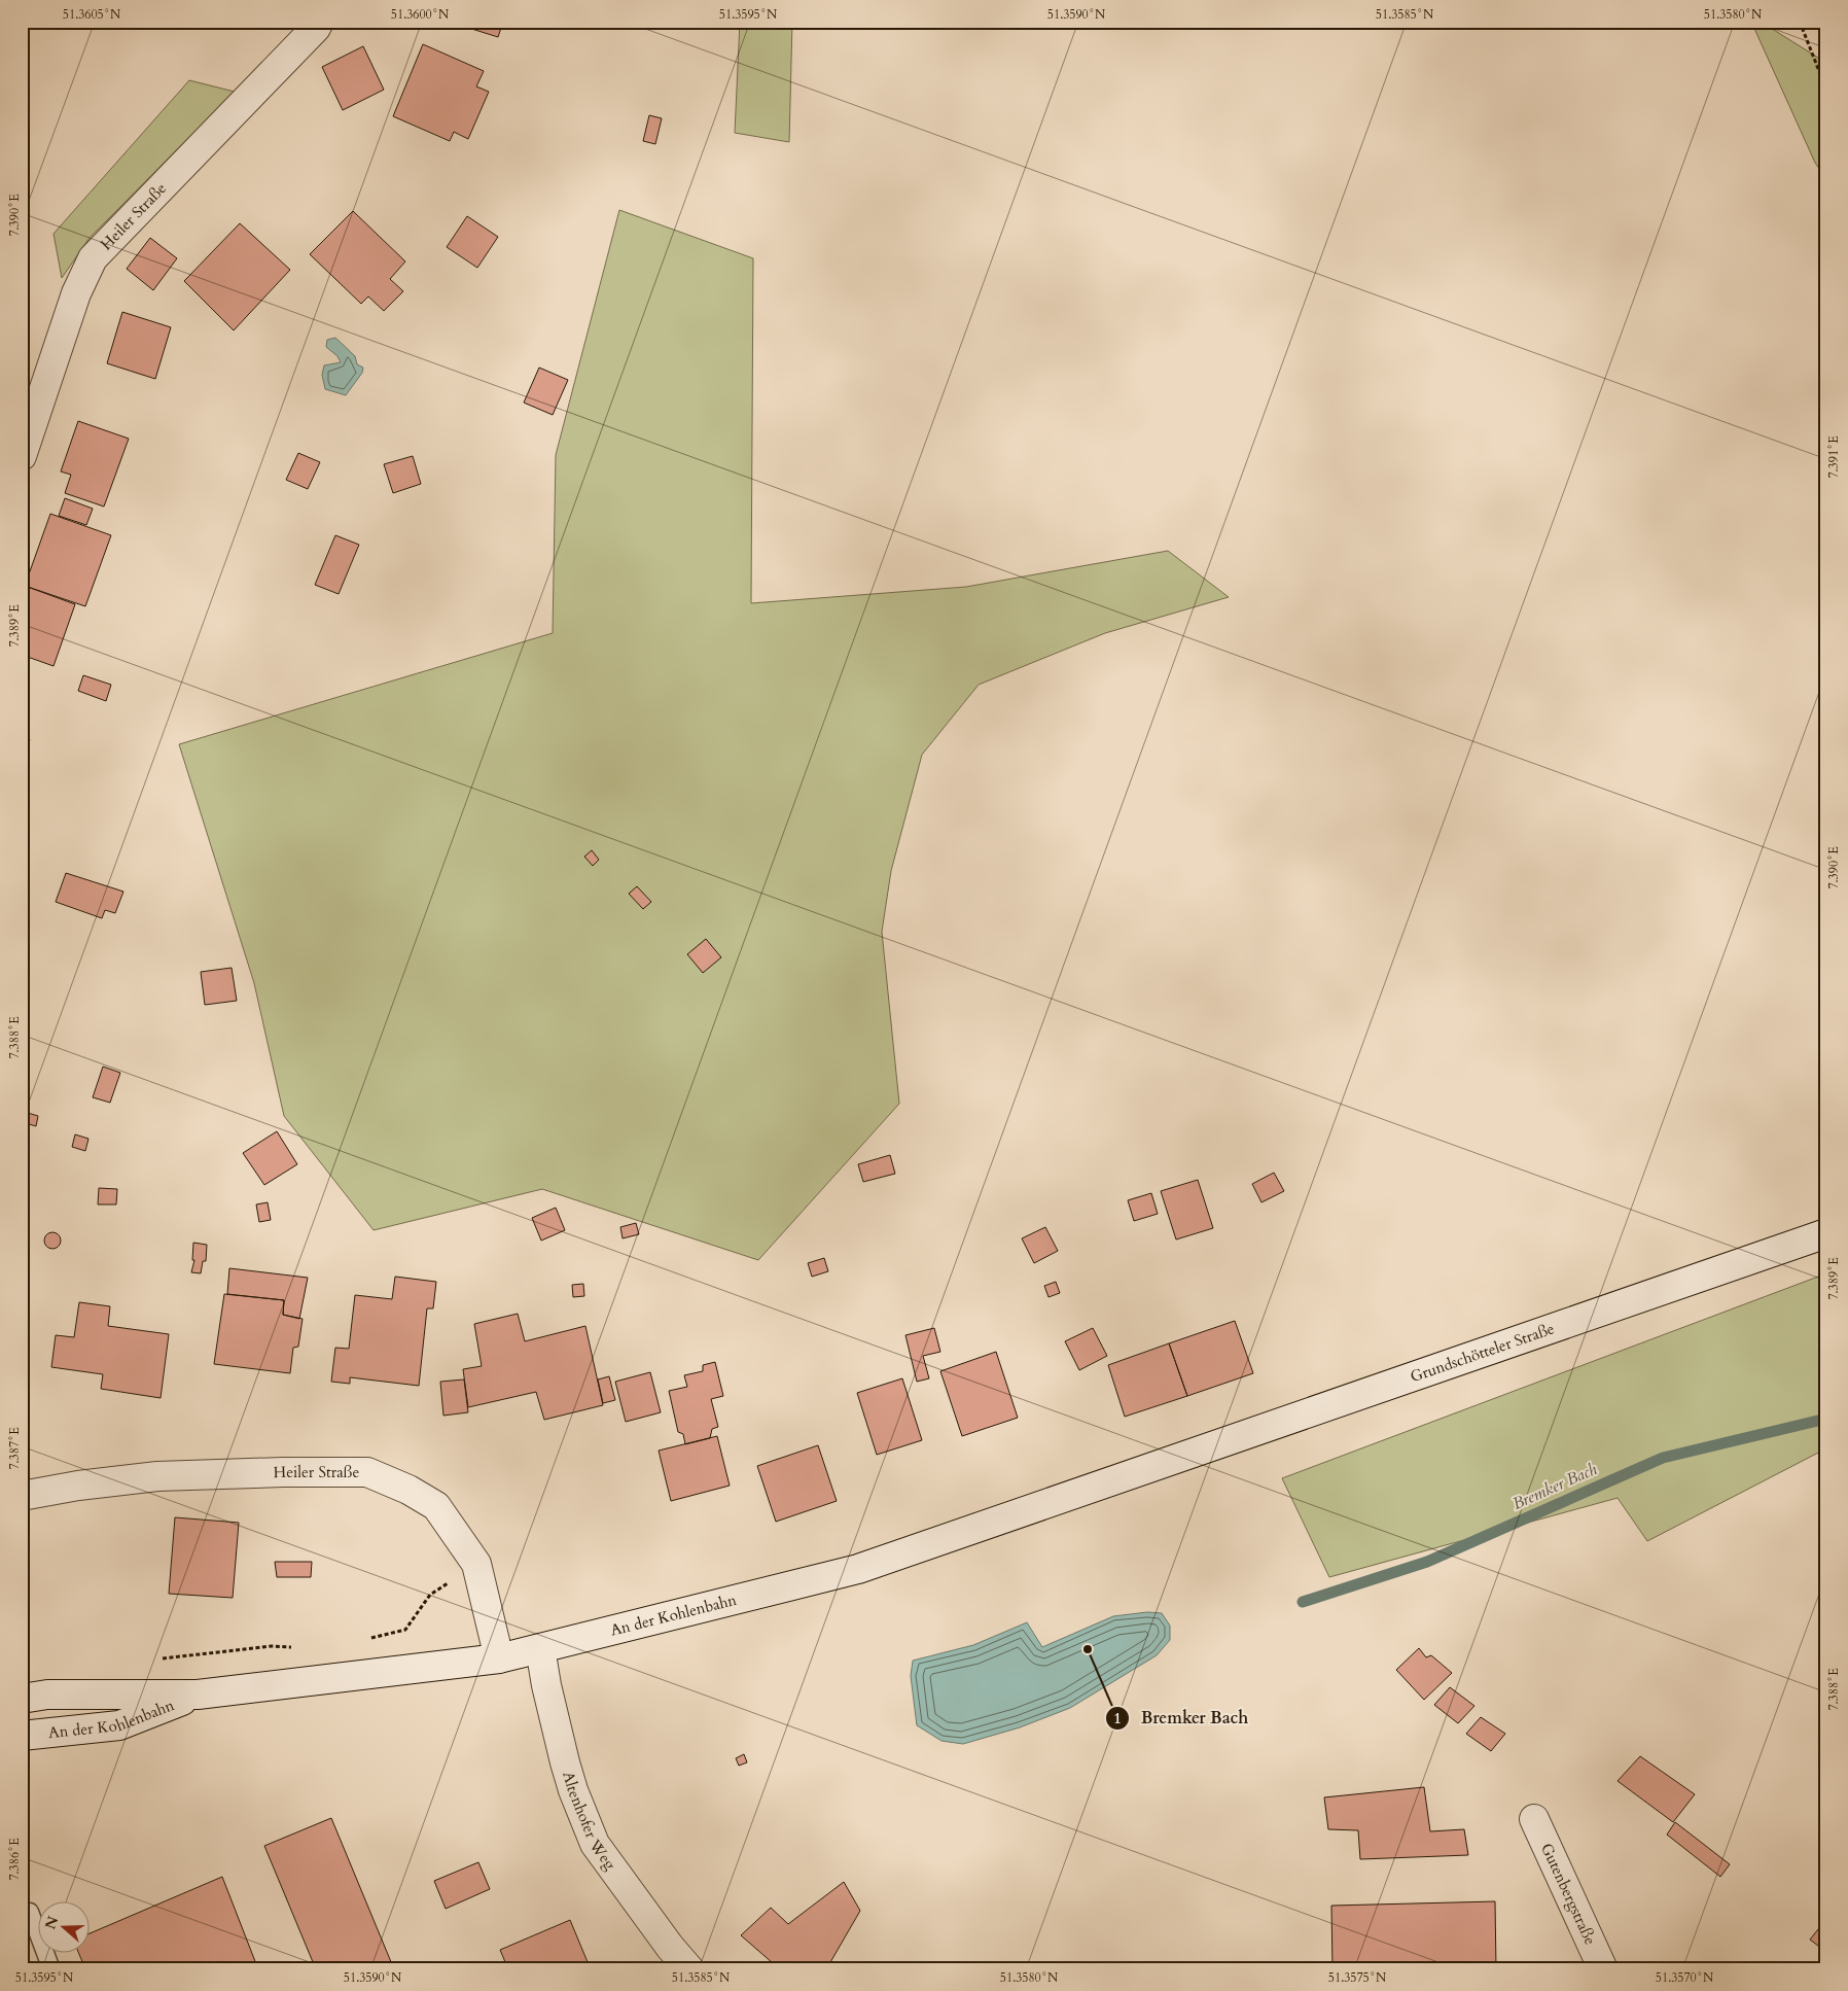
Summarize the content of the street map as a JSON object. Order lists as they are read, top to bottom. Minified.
{"streets":{"main road":["Heiler Straße","Grundschötteler Straße","An der Kohlenbahn","Altenhofer Weg","Gutenbergstraße"]},"crossings":[["Heiler Straße","An der Kohlenbahn"],["Grundschötteler Straße","An der Kohlenbahn"],["An der Kohlenbahn","Altenhofer Weg"]],"water":["Bremker Bach"],"places":["Bremker Bach"],"north":"left","coordinates":["51.3605°N","51.3600°N","51.3595°N","51.3590°N","51.3585°N","51.3580°N","7.390°E","7.391°E","7.389°E","7.388°E","7.387°E","7.386°E","51.3575°N","51.3570°N"]}
